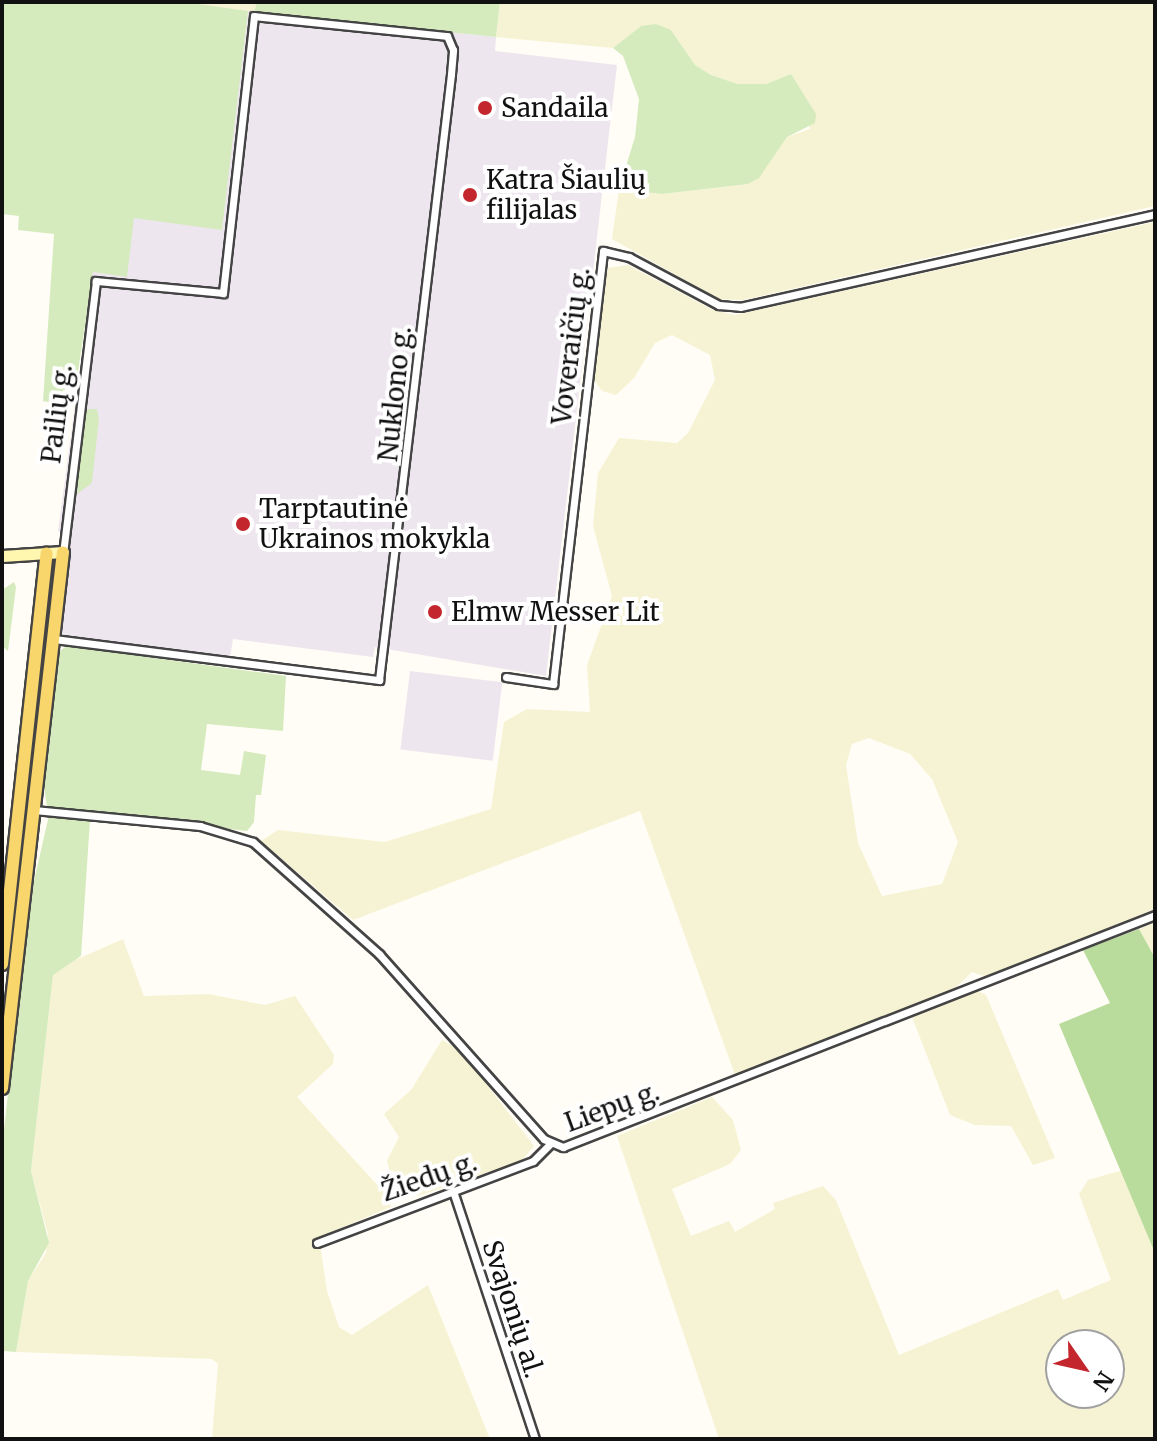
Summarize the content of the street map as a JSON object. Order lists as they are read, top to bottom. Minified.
{"streets":{"street":["Voveraičių g.","Nuklono g.","Pailių g.","Liepų g.","Žiedų g.","Svajonių al."]},"crossings":[["Nuklono g.","Pailių g."],["Liepų g.","Žiedų g."],["Žiedų g.","Svajonių al."]],"places":["Sandaila","Katra Šiaulių filijalas","Tarptautinė Ukrainos mokykla","Elmw Messer Lit"],"north":"bottom right"}
